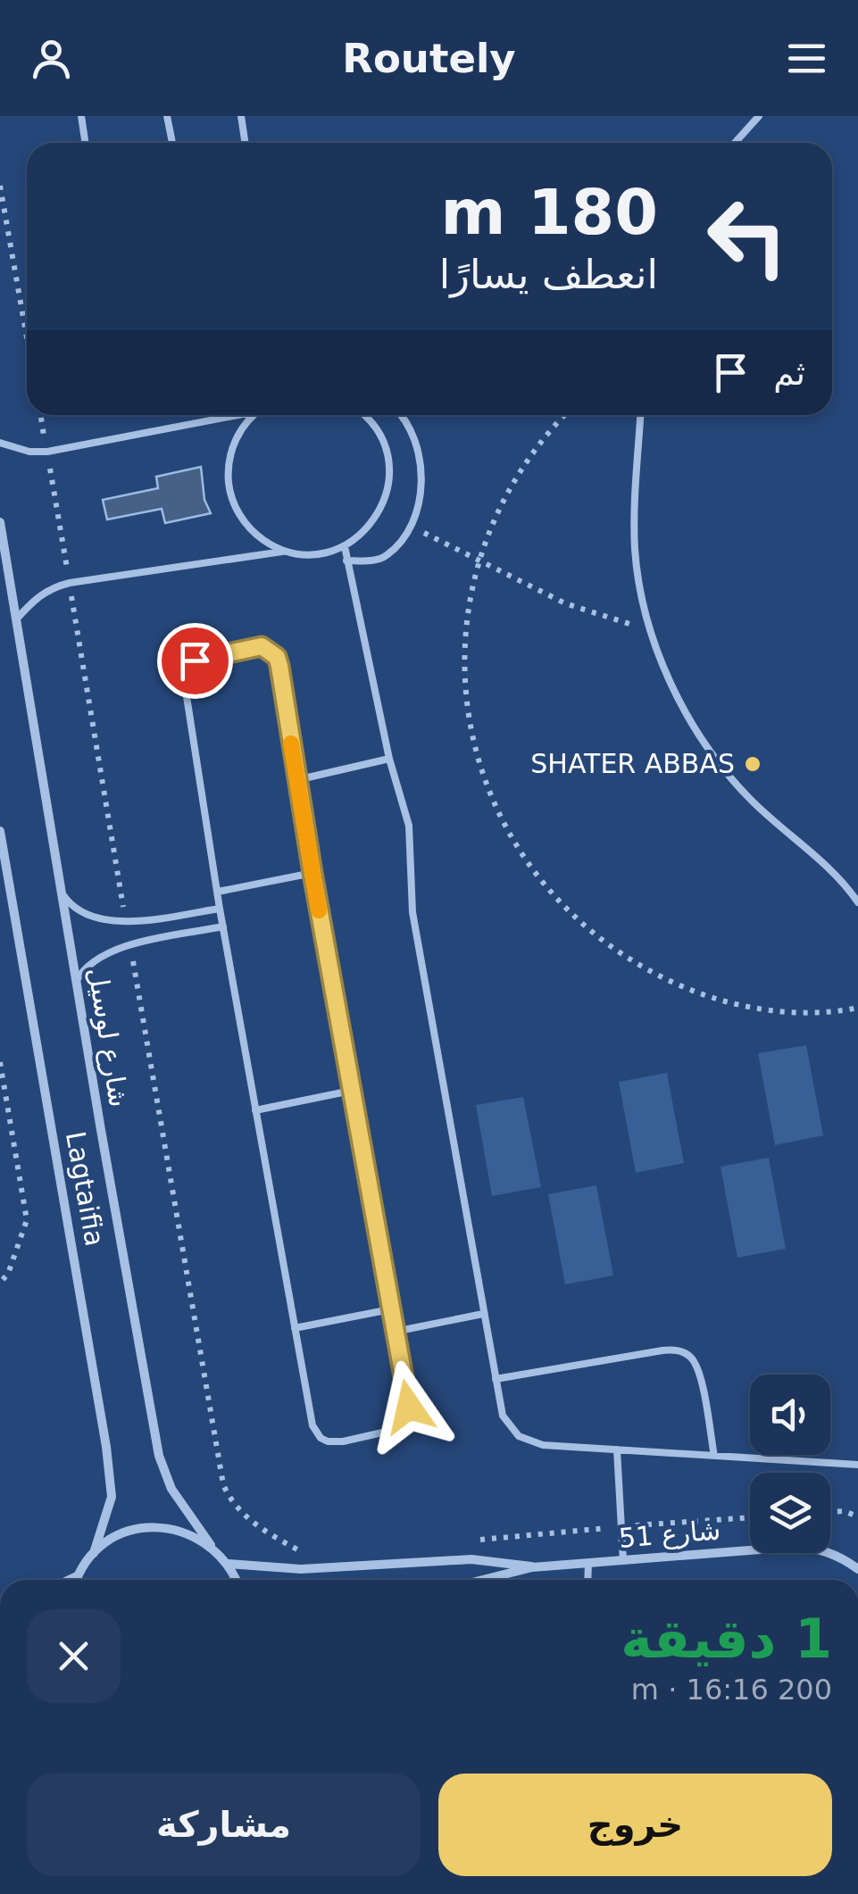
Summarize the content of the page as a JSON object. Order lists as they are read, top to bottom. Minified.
{"streets":{"street":["شارع لوسيل","Lagtaifia","شارع 51"]},"crossings":[["شارع لوسيل","شارع 51"]],"places":["SHATER ABBAS"],"page":{"header":"Routely","turn":["180 m","انعطف يسارًا"],"then":"ثم","heading":["1 دقيقة","200 m · 16:16"],"buttons":["خروج","مشاركة"]}}
